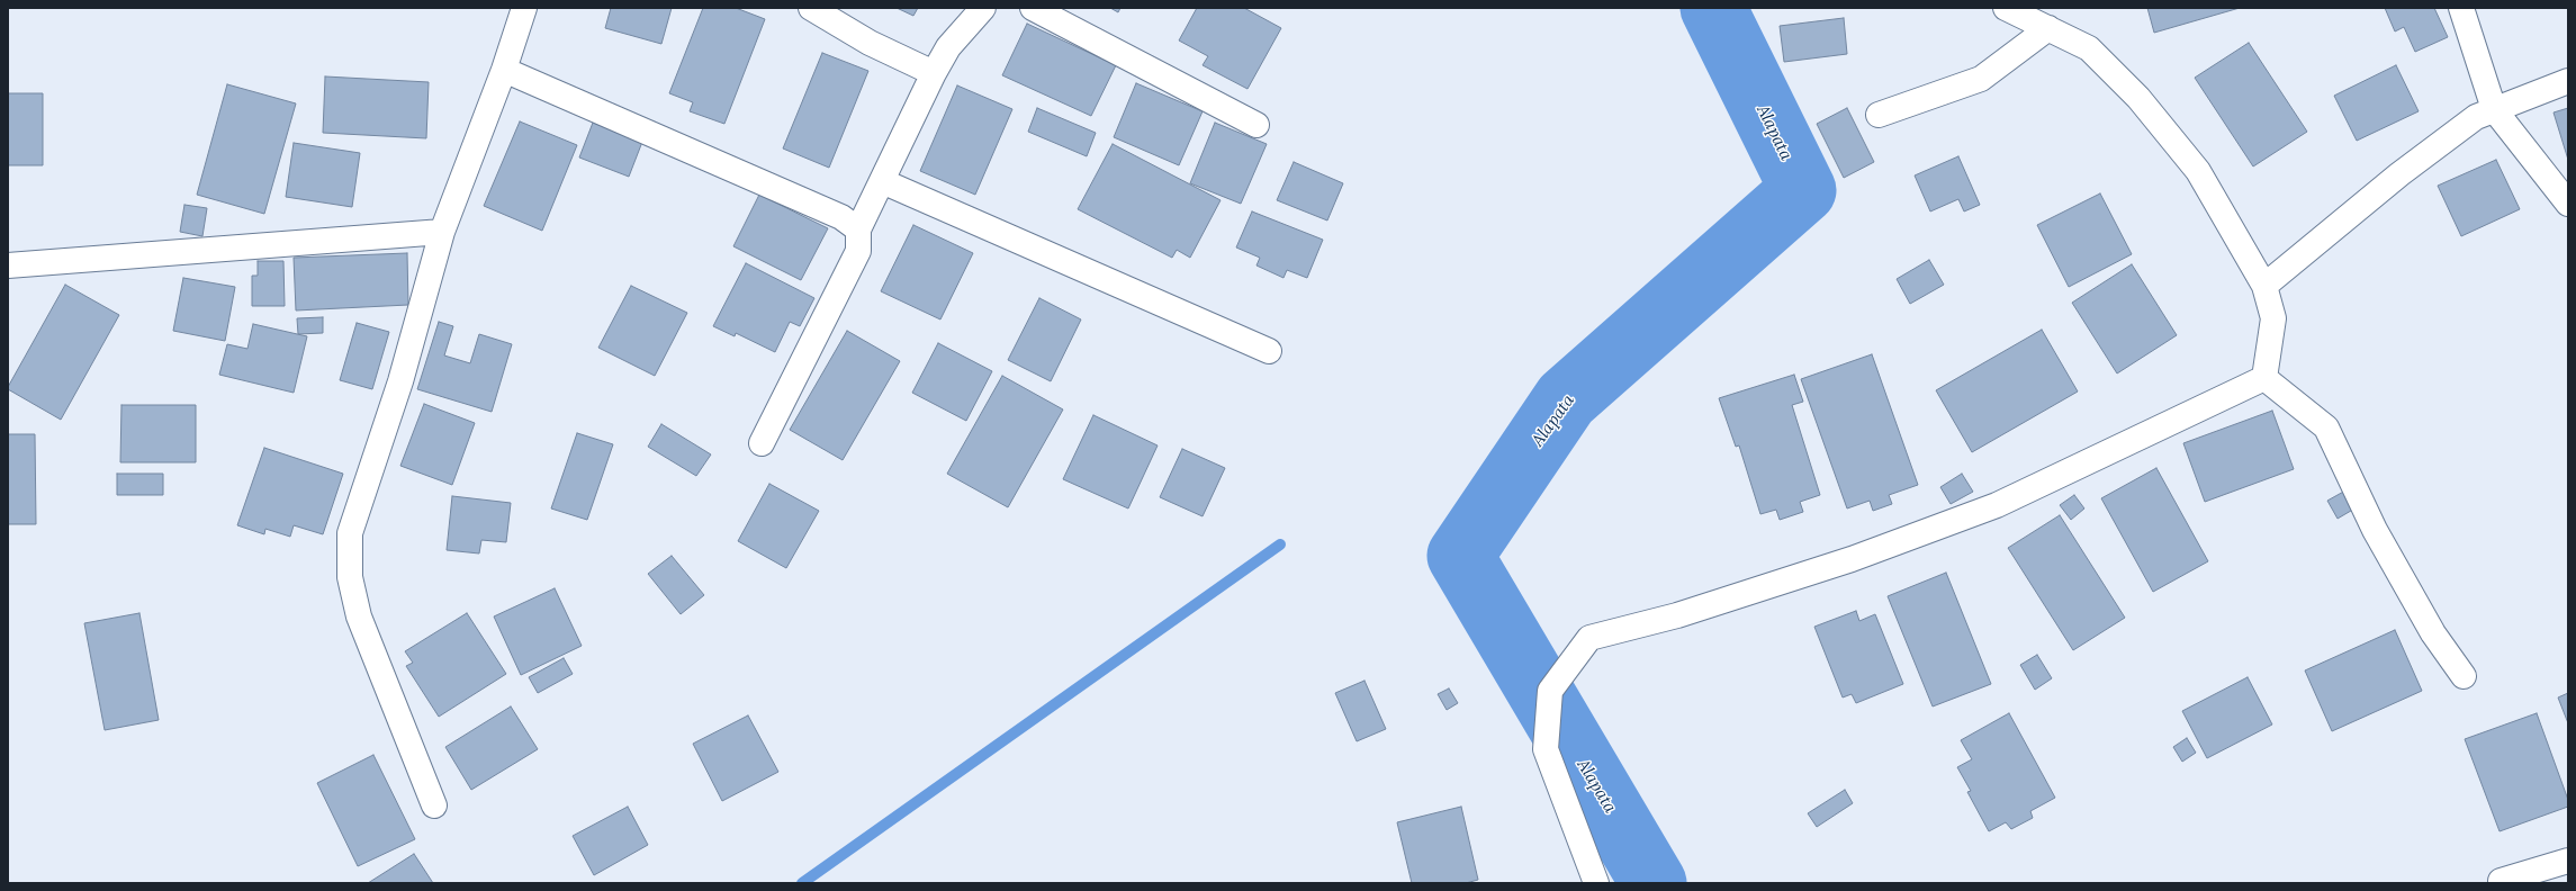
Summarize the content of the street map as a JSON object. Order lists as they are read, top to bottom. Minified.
{"water":["Alapata"]}
